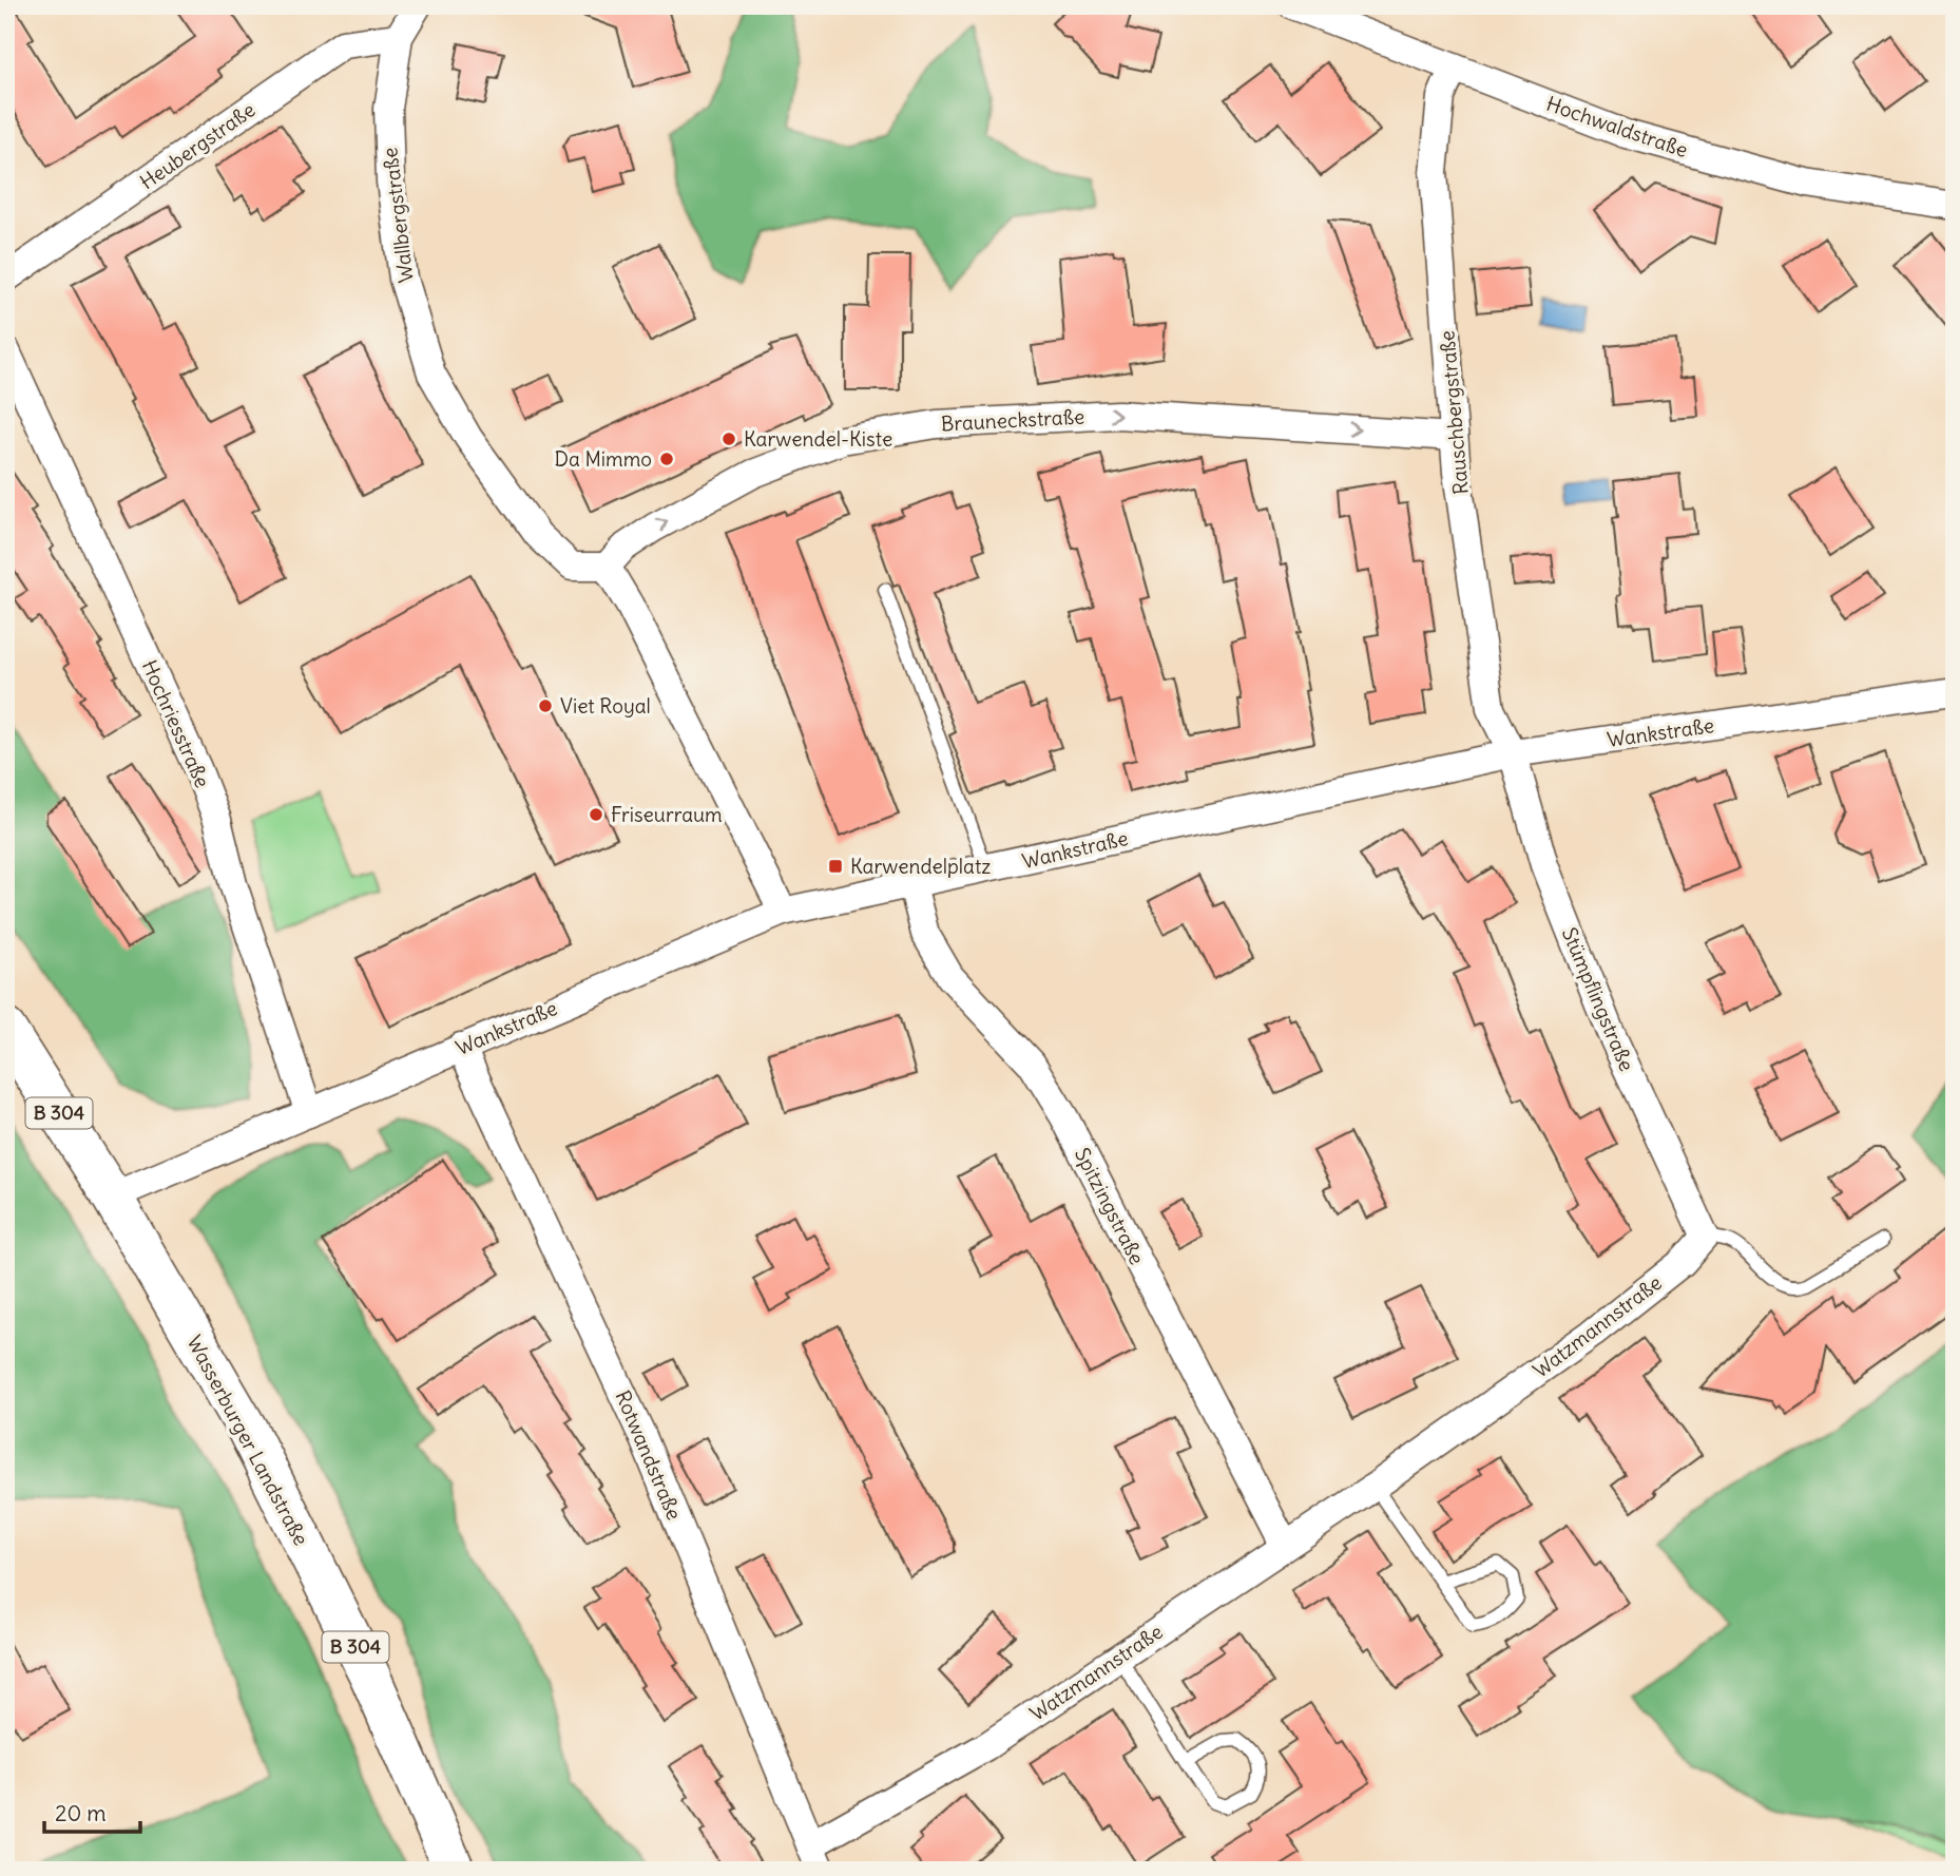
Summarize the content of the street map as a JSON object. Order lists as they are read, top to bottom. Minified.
{"streets":{"main road":["B 304","Wasserburger Landstraße"],"street":["Hochwaldstraße","Heubergstraße","Wallbergstraße","Rauschbergstraße","Brauneckstraße","Hochriesstraße","Wankstraße","Stümpflingstraße","Spitzingstraße","Watzmannstraße","Rotwandstraße"]},"crossings":[["Hochwaldstraße","Rauschbergstraße"],["Heubergstraße","Wallbergstraße"],["Wallbergstraße","Brauneckstraße"],["Rauschbergstraße","Brauneckstraße"],["Rauschbergstraße","Wankstraße"],["Rauschbergstraße","Stümpflingstraße"],["Hochriesstraße","Wankstraße"],["Wankstraße","Stümpflingstraße"],["Wankstraße","Spitzingstraße"],["Wankstraße","Wasserburger Landstraße"],["Wankstraße","Rotwandstraße"],["Stümpflingstraße","Watzmannstraße"],["Spitzingstraße","Watzmannstraße"],["Watzmannstraße","Rotwandstraße"]],"one_way":["Brauneckstraße"],"places":{"other":["Karwendel-Kiste","Da Mimmo","Viet Royal","Friseurraum"],"transit":["Karwendelplatz"]},"scale_bar":"20 m"}
